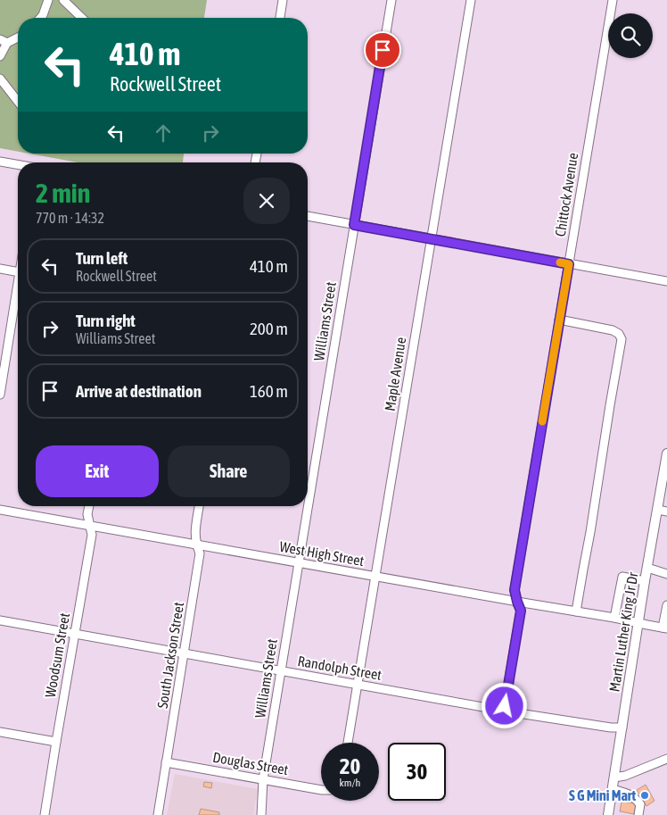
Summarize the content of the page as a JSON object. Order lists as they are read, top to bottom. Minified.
{"streets":{"main road":["Martin Luther King Jr Dr"],"street":["Chittock Avenue","Williams Street","Maple Avenue","West High Street","Woodsum Street","South Jackson Street","Randolph Street","Douglas Street"]},"crossings":[["Chittock Avenue","West High Street"],["Chittock Avenue","Randolph Street"],["Williams Street","West High Street"],["Williams Street","Randolph Street"],["Williams Street","Douglas Street"],["Maple Avenue","West High Street"],["Maple Avenue","Randolph Street"],["West High Street","Martin Luther King Jr Dr"],["West High Street","Woodsum Street"],["West High Street","South Jackson Street"],["Martin Luther King Jr Dr","Randolph Street"],["Woodsum Street","Randolph Street"],["South Jackson Street","Randolph Street"],["South Jackson Street","Douglas Street"]],"places":["S G Mini Mart"],"page":{"turn":["410 m","Rockwell Street"],"heading":["2 min","770 m · 14:32"],"list":[{"name":"Turn left","note":"Rockwell Street","value":"410 m"},{"name":"Turn right","note":"Williams Street","value":"200 m"},{"name":"Arrive at destination","value":"160 m"}],"buttons":["Exit","Share"],"speed":"20 km/h","limit":"30"}}
